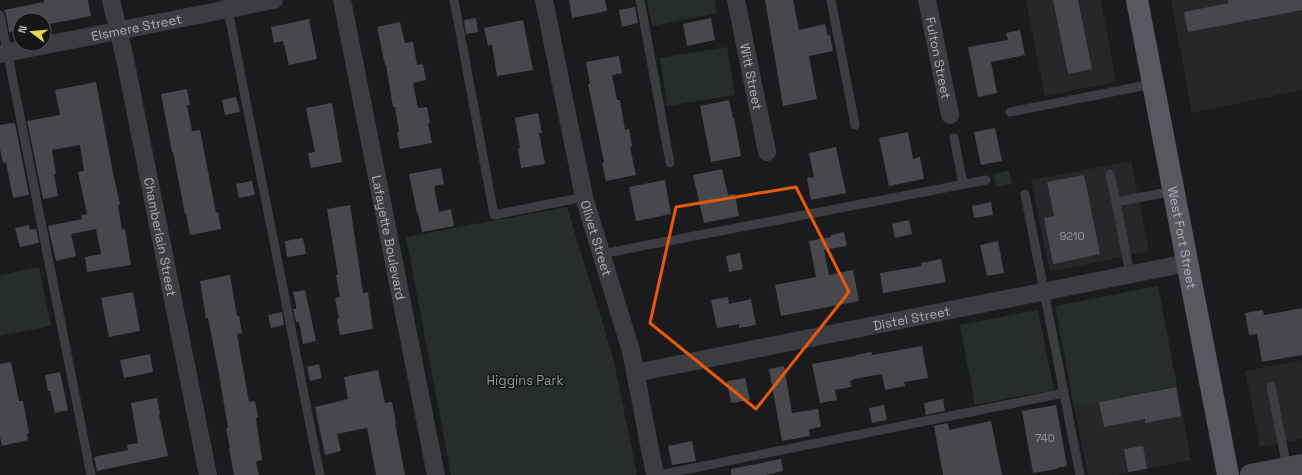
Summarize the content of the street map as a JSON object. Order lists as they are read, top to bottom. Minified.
{"streets":{"main road":["West Fort Street"],"street":["Elsmere Street","Fulton Street","Witt Street","Chamberlain Street","Lafayette Boulevard","Olivet Street","Distel Street"]},"crossings":[["Elsmere Street","Chamberlain Street"],["West Fort Street","Distel Street"],["Olivet Street","Distel Street"]],"parks":["Higgins Park"],"house_numbers":["9210","740"],"north":"left"}
